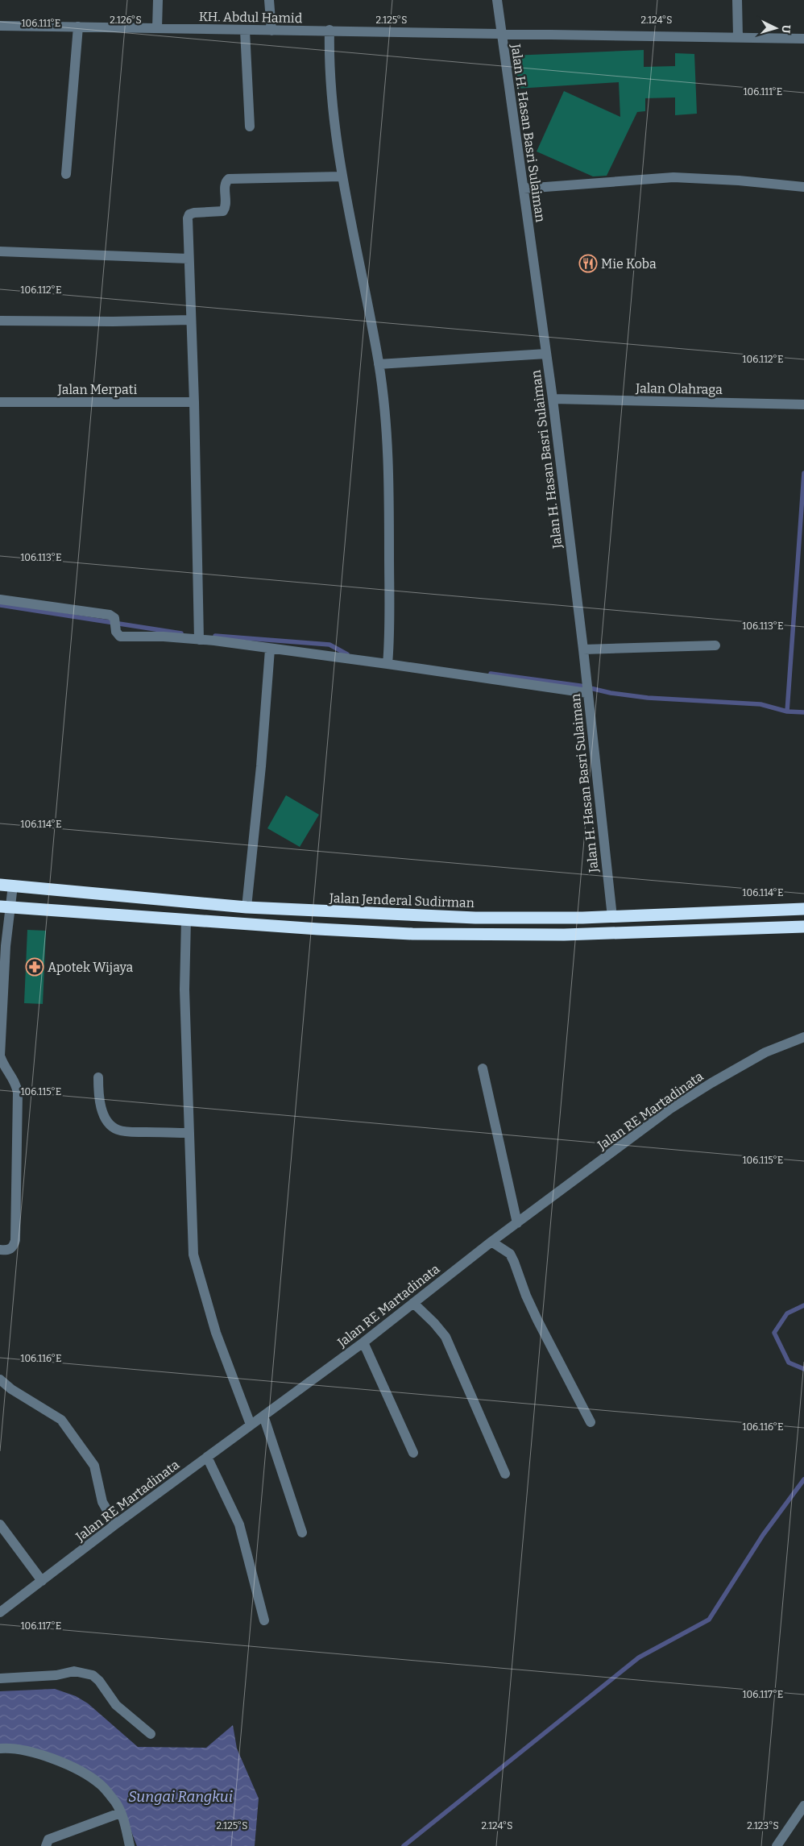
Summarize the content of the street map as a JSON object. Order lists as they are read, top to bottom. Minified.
{"streets":{"highway":["Jalan Jenderal Sudirman"],"street":["KH. Abdul Hamid","Jalan H. Hasan Basri Sulaiman","Jalan Olahraga","Jalan Merpati","Jalan RE Martadinata"]},"crossings":[["KH. Abdul Hamid","Jalan H. Hasan Basri Sulaiman"],["Jalan H. Hasan Basri Sulaiman","Jalan Olahraga"],["Jalan H. Hasan Basri Sulaiman","Jalan Jenderal Sudirman"]],"water":["Sungai Rangkui"],"places":{"restaurant":["Mie Koba"],"pharmacy":["Apotek Wijaya"]},"north":"right","coordinates":["2.126°S","2.125°S","2.124°S","106.111°E","106.112°E","106.113°E","106.114°E","106.115°E","106.116°E","106.117°E","2.123°S"]}
